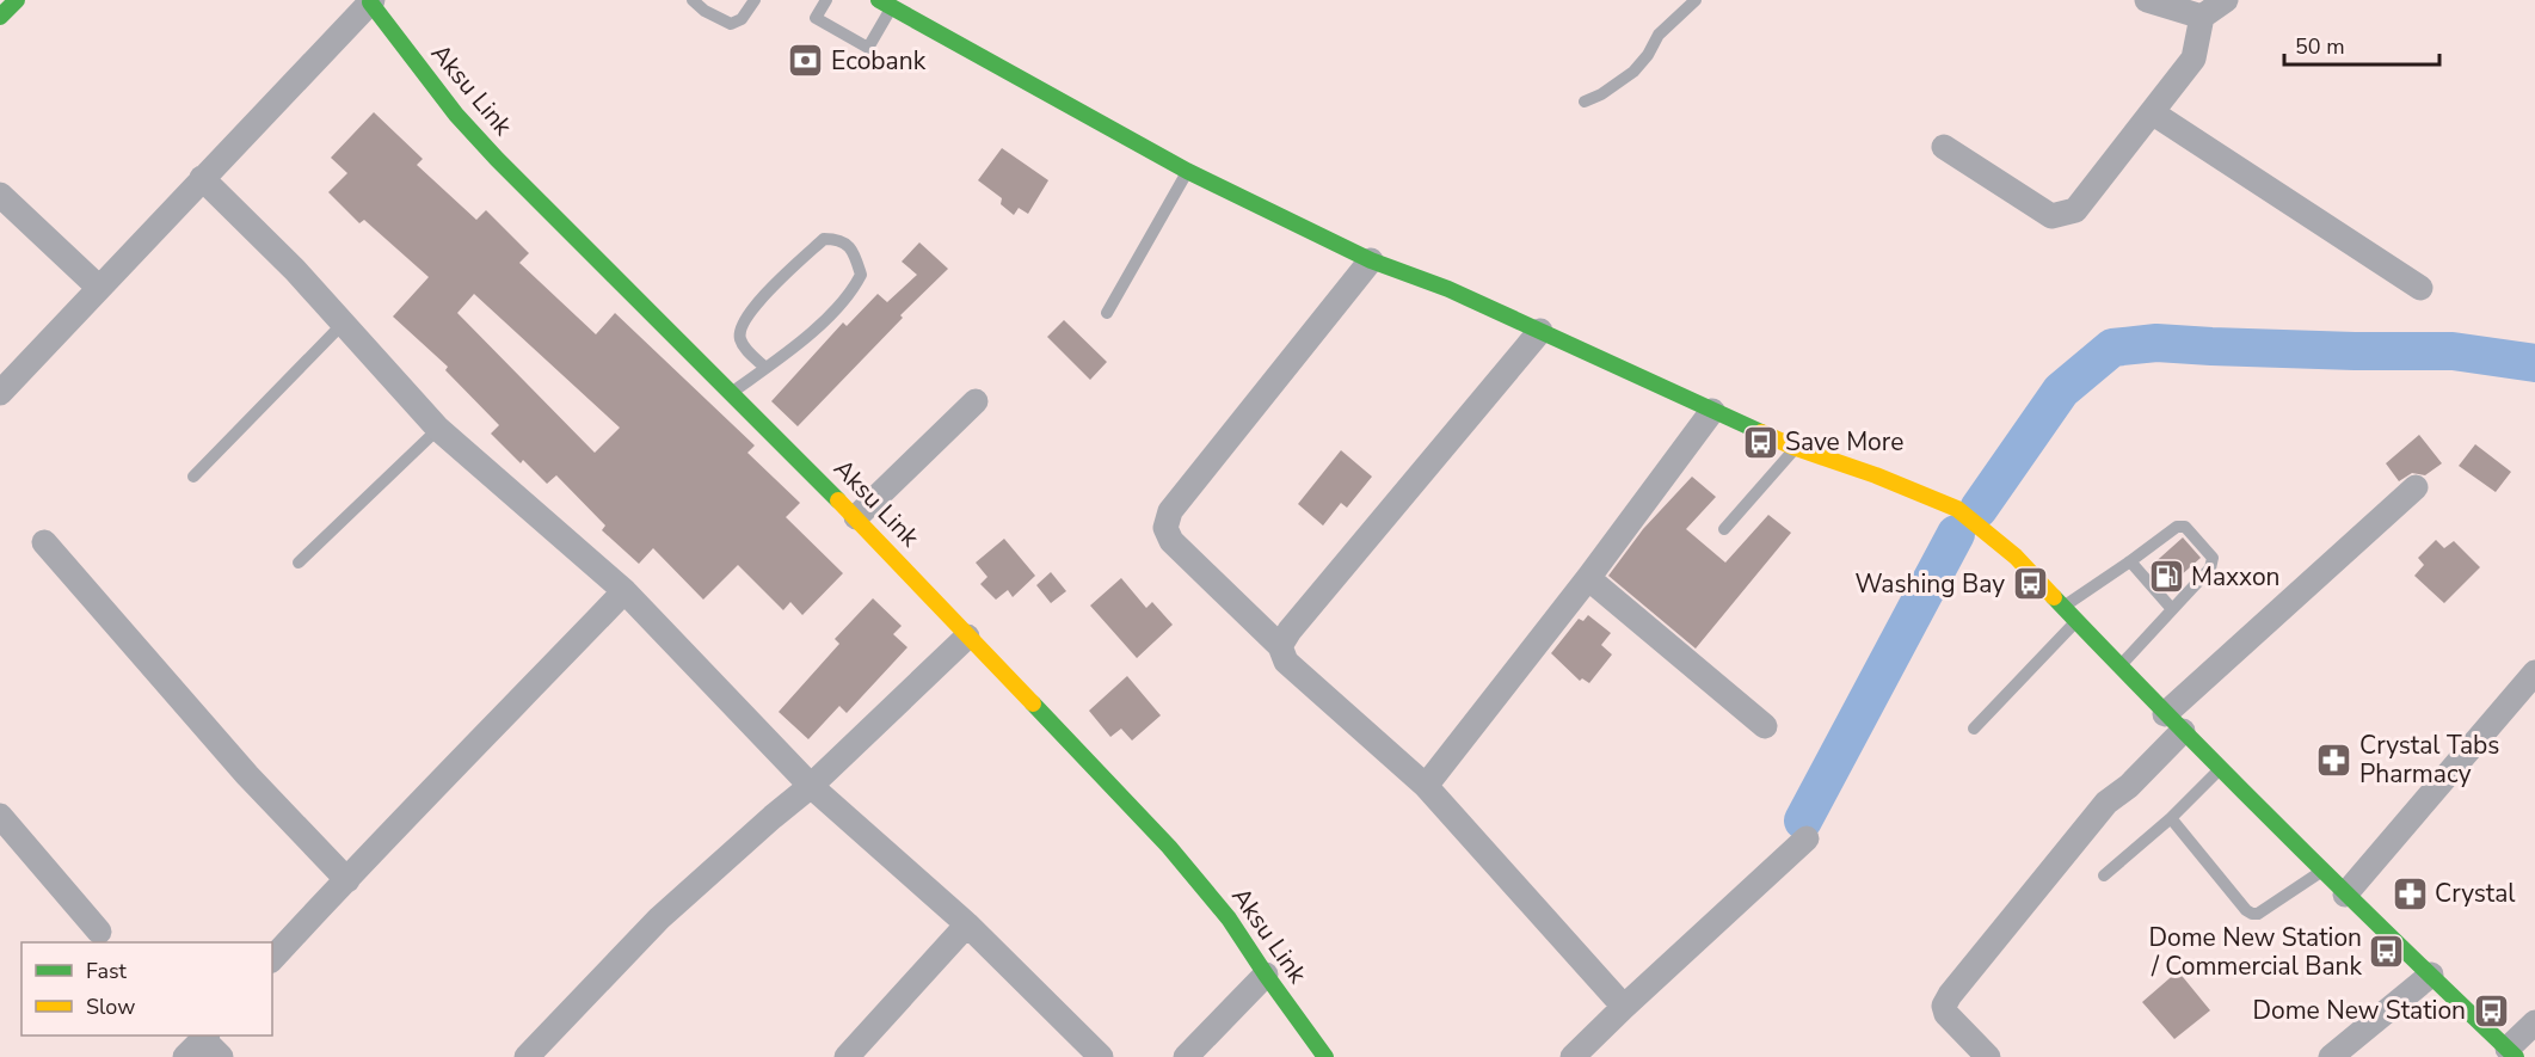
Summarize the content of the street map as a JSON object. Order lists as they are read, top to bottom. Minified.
{"streets":{"main road":["Aksu Link"]},"places":{"bank":["Ecobank"],"bus stop":["Save More","Washing Bay","Dome New Station / Commercial Bank","Dome New Station"],"fuel station":["Maxxon"],"pharmacy":["Crystal Tabs Pharmacy","Crystal"]},"legend":["Fast","Slow"],"scale_bar":"50 m"}
